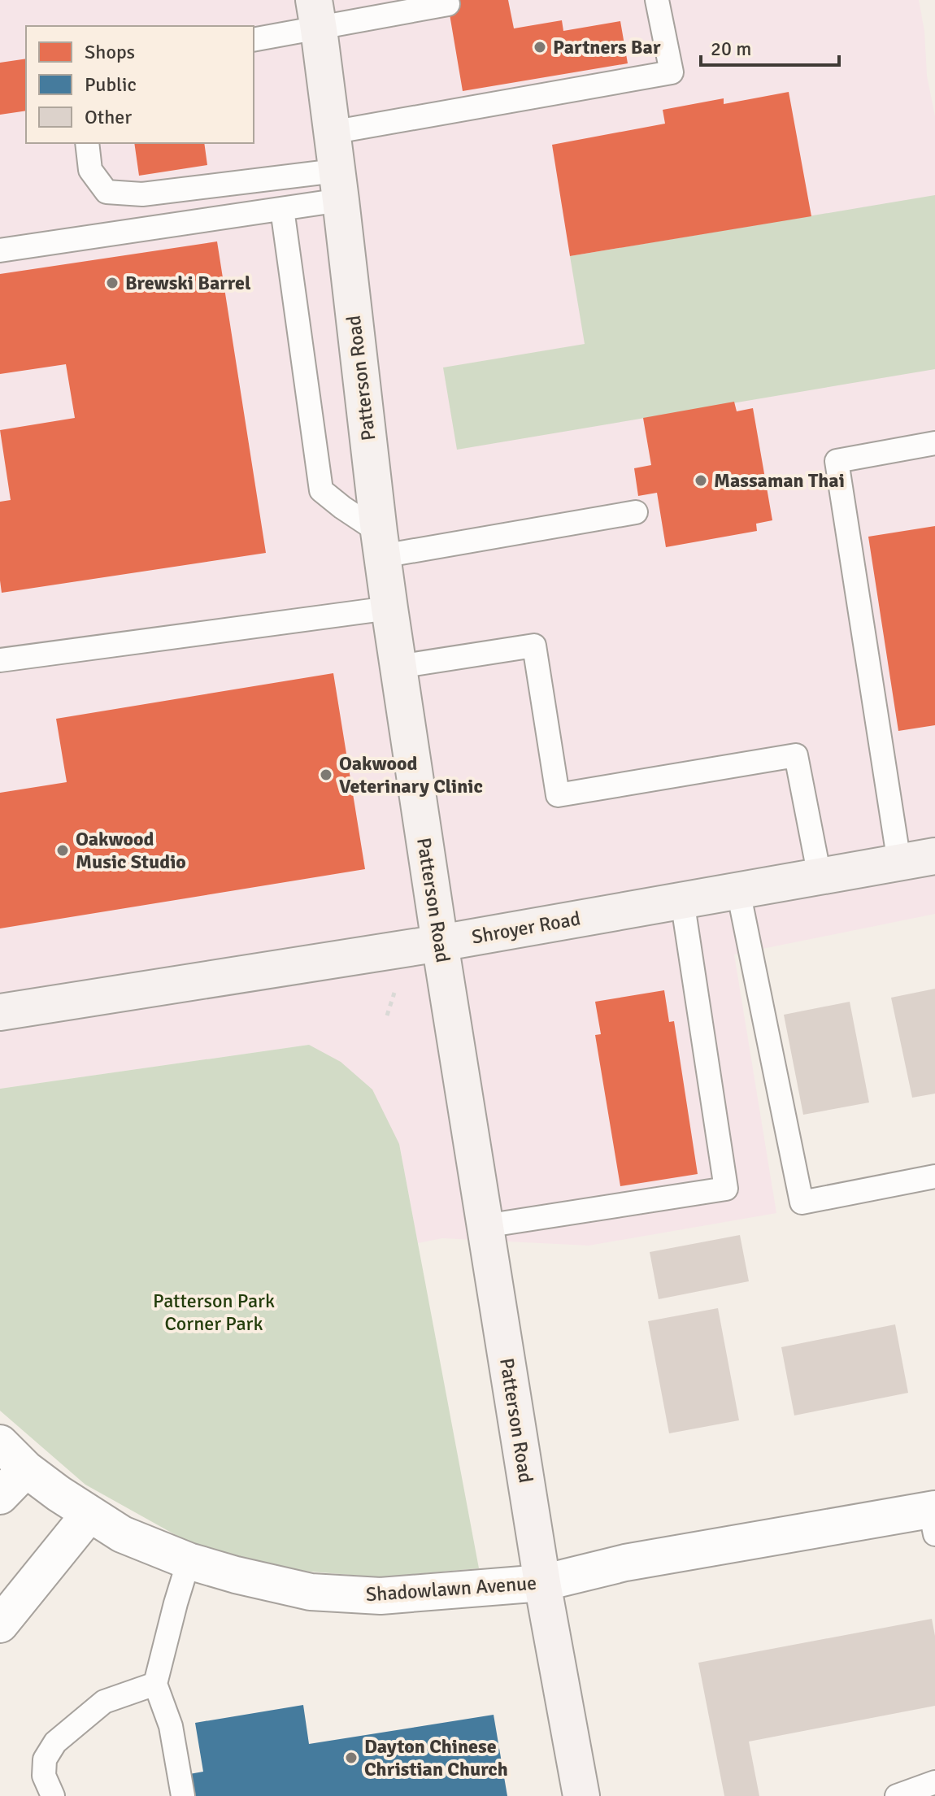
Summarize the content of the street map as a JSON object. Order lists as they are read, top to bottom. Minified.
{"streets":{"main road":["Patterson Road","Shroyer Road"],"street":["Shadowlawn Avenue"]},"crossings":[["Patterson Road","Shroyer Road"],["Patterson Road","Shadowlawn Avenue"]],"parks":["Patterson Park Corner Park"],"places":["Partners Bar","Brewski Barrel","Massaman Thai","Oakwood Veterinary Clinic","Oakwood Music Studio","Dayton Chinese Christian Church"],"legend":["Shops","Public","Other"],"scale_bar":"20 m"}
